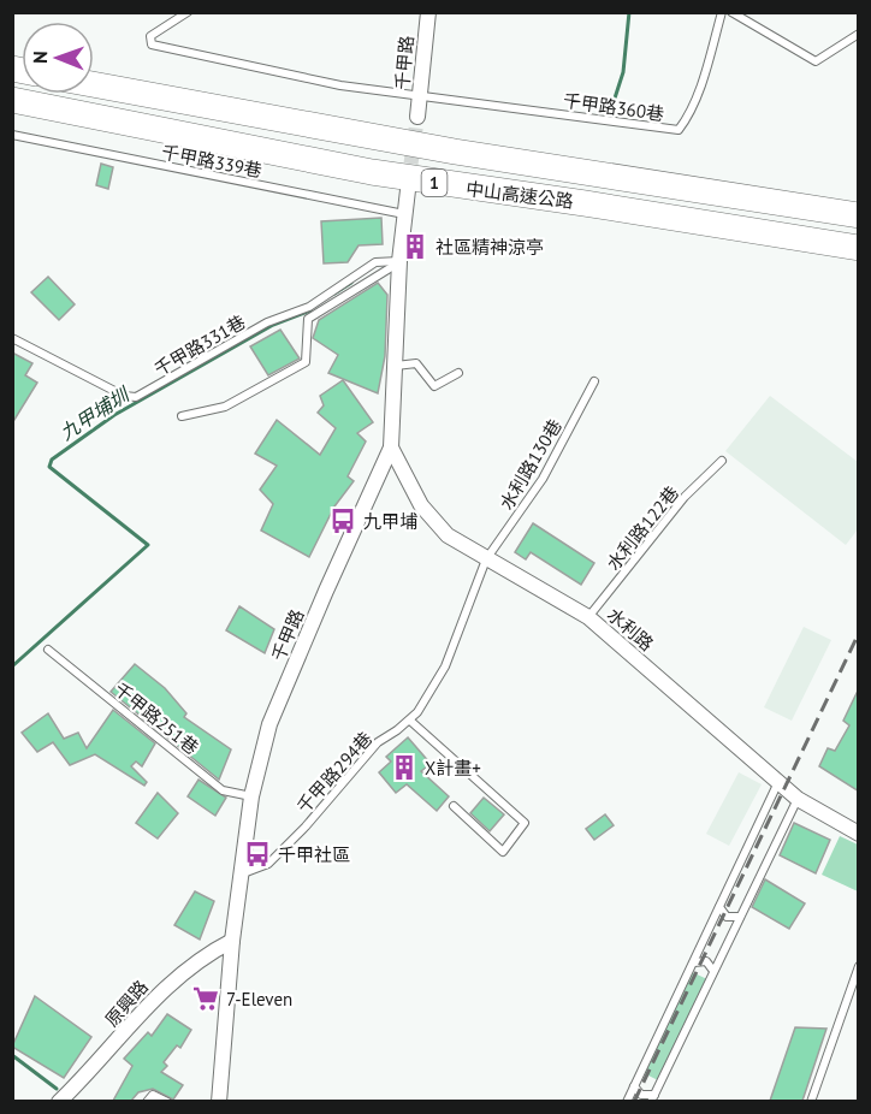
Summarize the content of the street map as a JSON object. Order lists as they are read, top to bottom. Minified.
{"streets":{"highway":["1","中山高速公路"],"street":["千甲路","水利路","原興路"],"lane":["千甲路360巷","千甲路339巷","千甲路331巷","水利路130巷","水利路122巷","千甲路251巷","千甲路294巷"]},"crossings":[["千甲路","千甲路360巷"],["千甲路","千甲路339巷"],["千甲路","千甲路331巷"],["千甲路","水利路"],["千甲路","千甲路251巷"],["千甲路","千甲路294巷"],["千甲路","原興路"],["水利路130巷","水利路"],["水利路130巷","千甲路294巷"],["水利路122巷","水利路"],["水利路","千甲路294巷"]],"water":["九甲埔圳"],"places":{"building":["社區精神涼亭","X計畫+"],"bus stop":["九甲埔","千甲社區"],"supermarket":["7-Eleven"]},"north":"left"}
